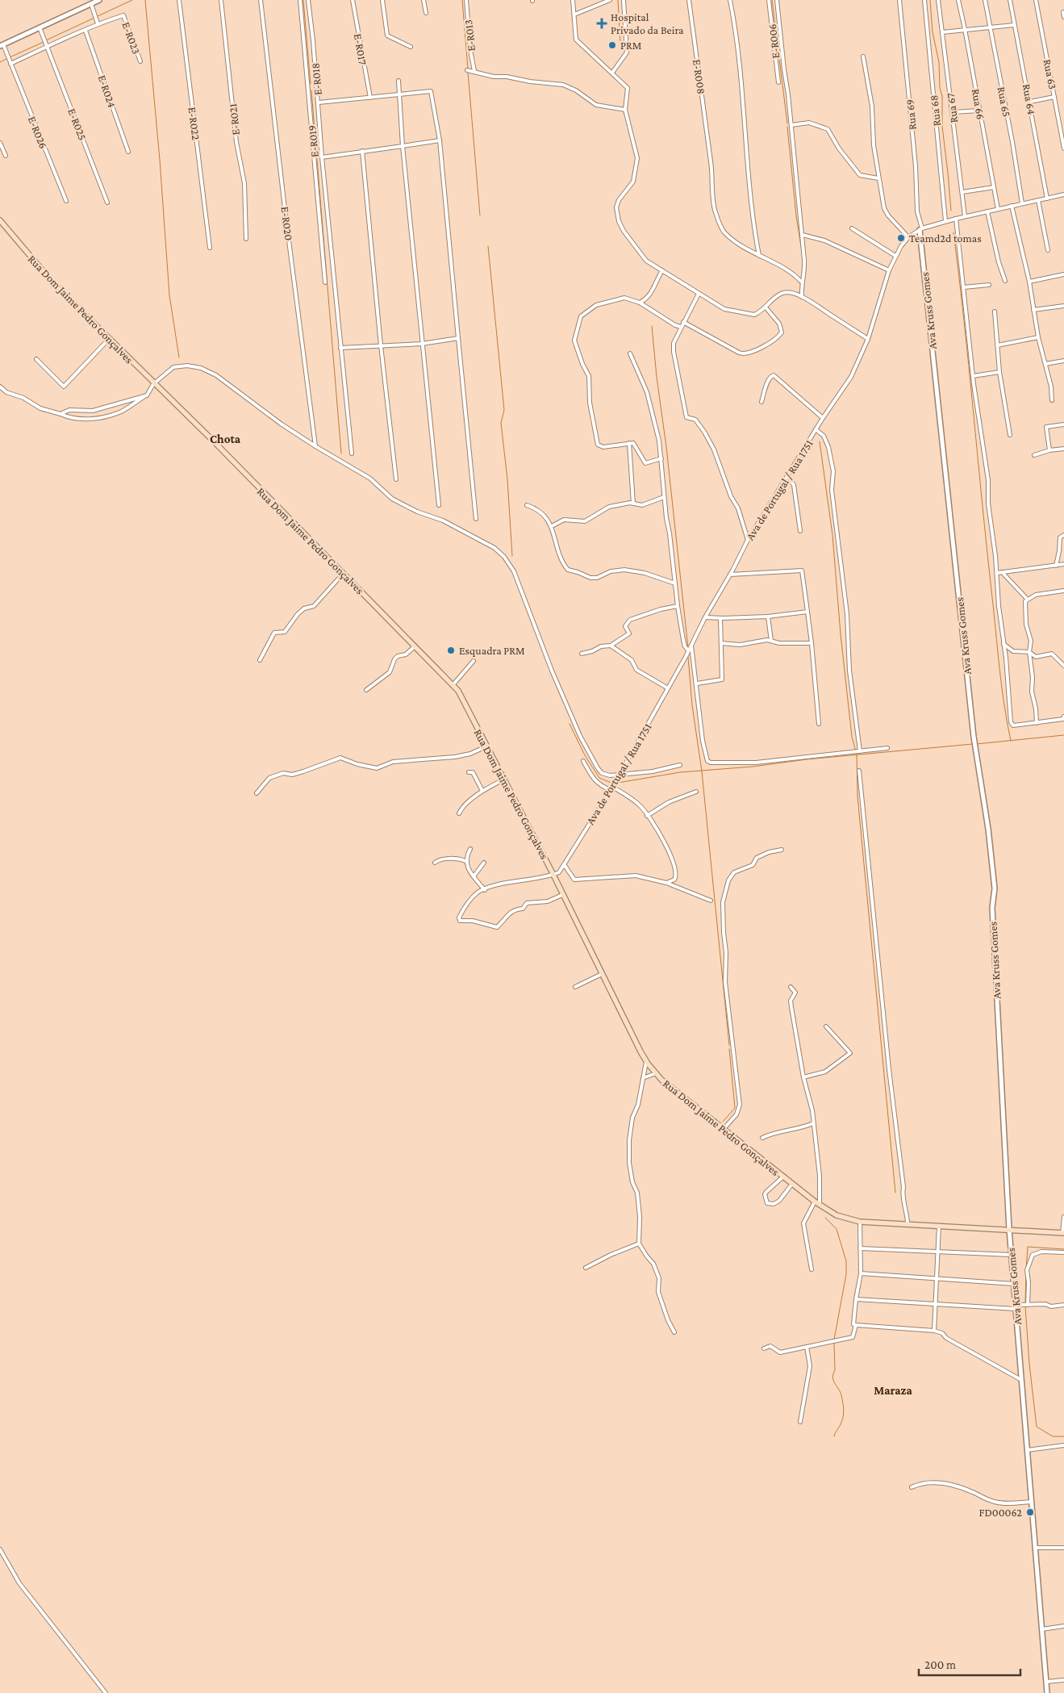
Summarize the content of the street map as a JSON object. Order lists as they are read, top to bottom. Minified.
{"streets":{"main road":["Rua Dom Jaime Pedro Gonçalves"],"street":["E-R013","E-R023","E-R006","E-R017","Rua 63","E-R008","E-R018","E-R024","Rua 64","Rua 65","Rua 66","Rua 67","Rua 68","Rua 69","E-R021","E-R022","E-R025","E-R026","E-R019","E-R020","Ava Kruss Gomes","Ava de Portugal / Rua 1751"]},"crossings":[["Rua 64","Ava de Portugal / Rua 1751"],["Rua 65","Ava de Portugal / Rua 1751"],["Rua 66","Ava de Portugal / Rua 1751"],["Rua 67","Ava de Portugal / Rua 1751"],["Rua 68","Ava de Portugal / Rua 1751"],["Rua 69","Ava Kruss Gomes"],["Rua 69","Ava de Portugal / Rua 1751"],["Rua Dom Jaime Pedro Gonçalves","Ava Kruss Gomes"],["Rua Dom Jaime Pedro Gonçalves","Ava de Portugal / Rua 1751"],["Ava Kruss Gomes","Ava de Portugal / Rua 1751"]],"districts":["Chota","Maraza"],"places":{"health":["Hospital Privado da Beira"],"other":["PRM","Teamd2d tomas","Esquadra PRM","FD00062"]},"scale_bar":"200 m"}
